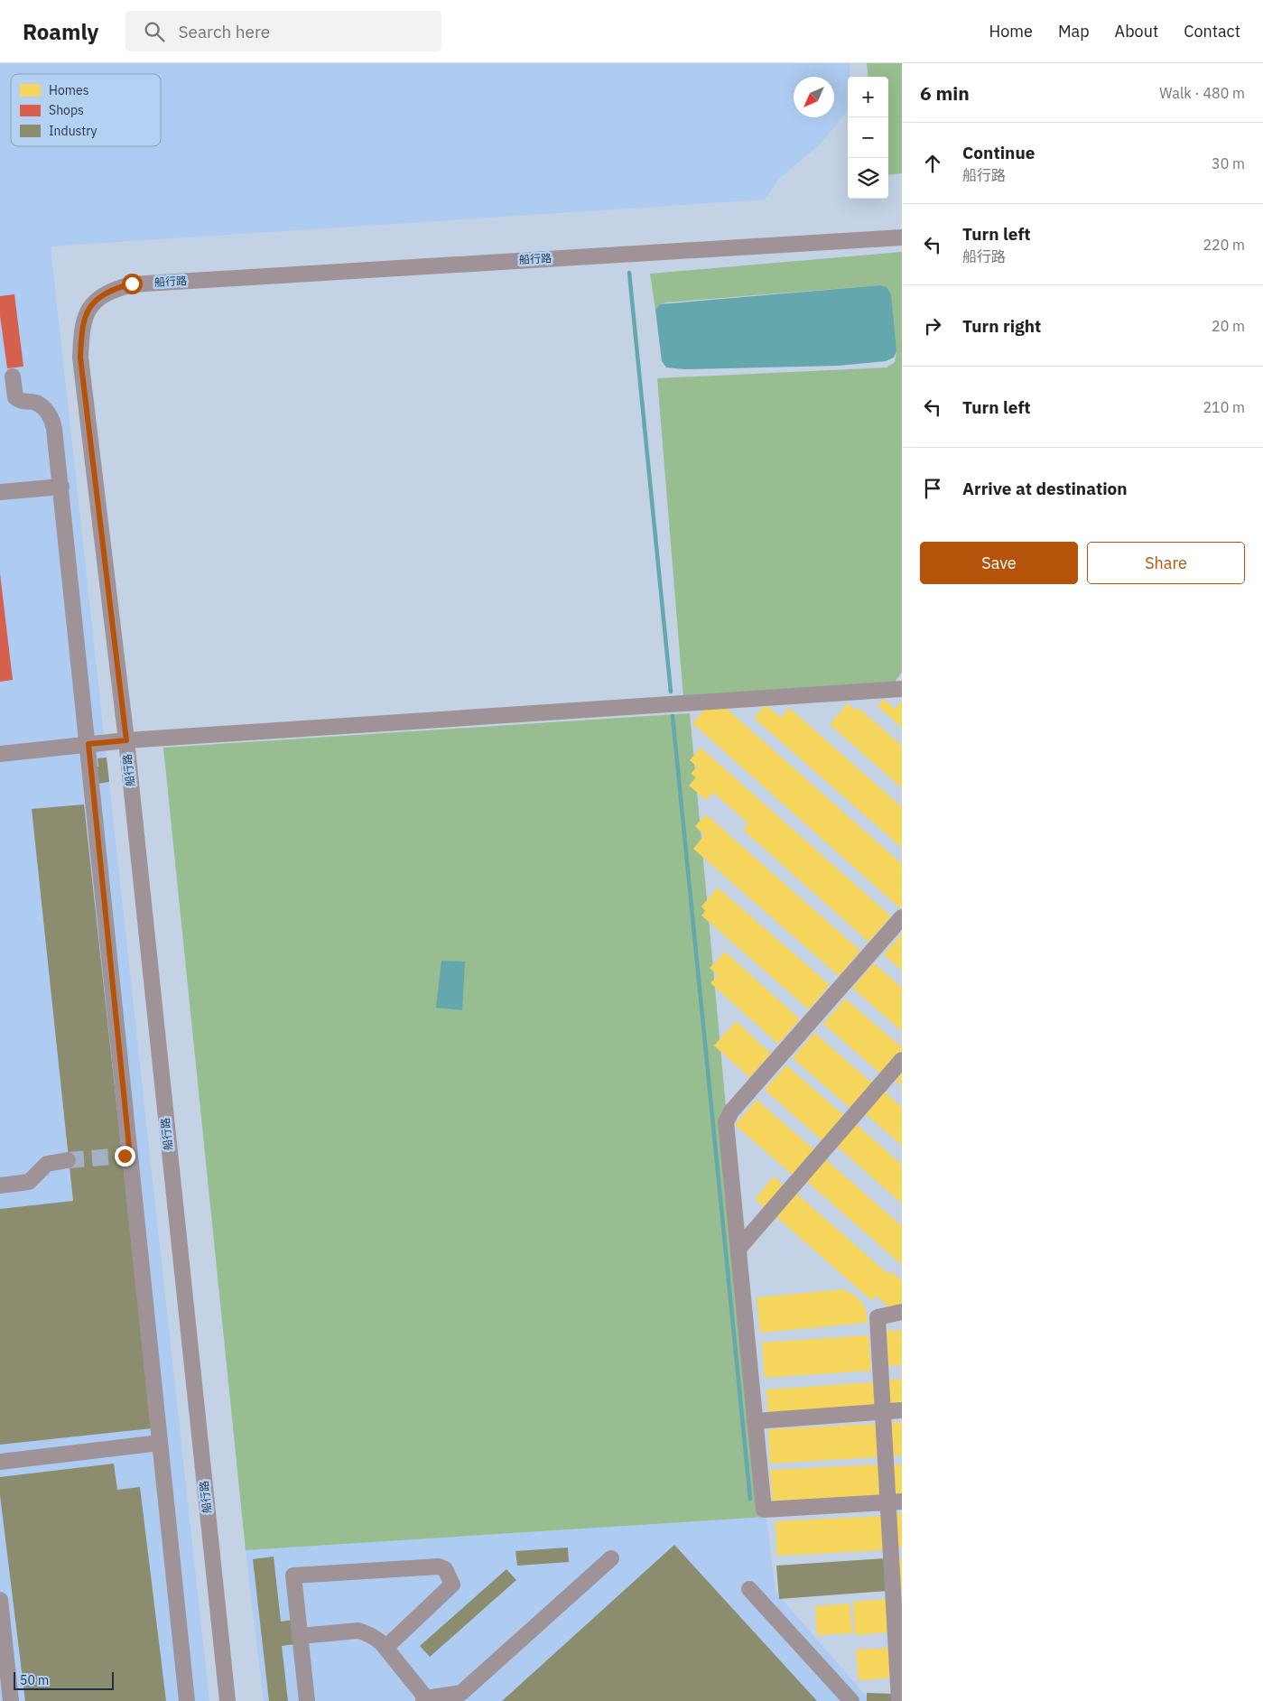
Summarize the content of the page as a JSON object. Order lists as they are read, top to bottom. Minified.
{"streets":{"street":["船行路"]},"legend":["Homes","Shops","Industry"],"scale_bar":"50 m","north":"bottom left","page":{"header":"Roamly","search":"Search here","nav":["Home","Map","About","Contact"],"heading":["6 min","Walk · 480 m"],"map_buttons":["+","−"],"list":[["Continue","船行路","30 m"],["Turn left","船行路","220 m"],["Turn right","20 m"],["Turn left","210 m"],"Arrive at destination"],"buttons":["Save","Share"],"scale":"50 m"}}
